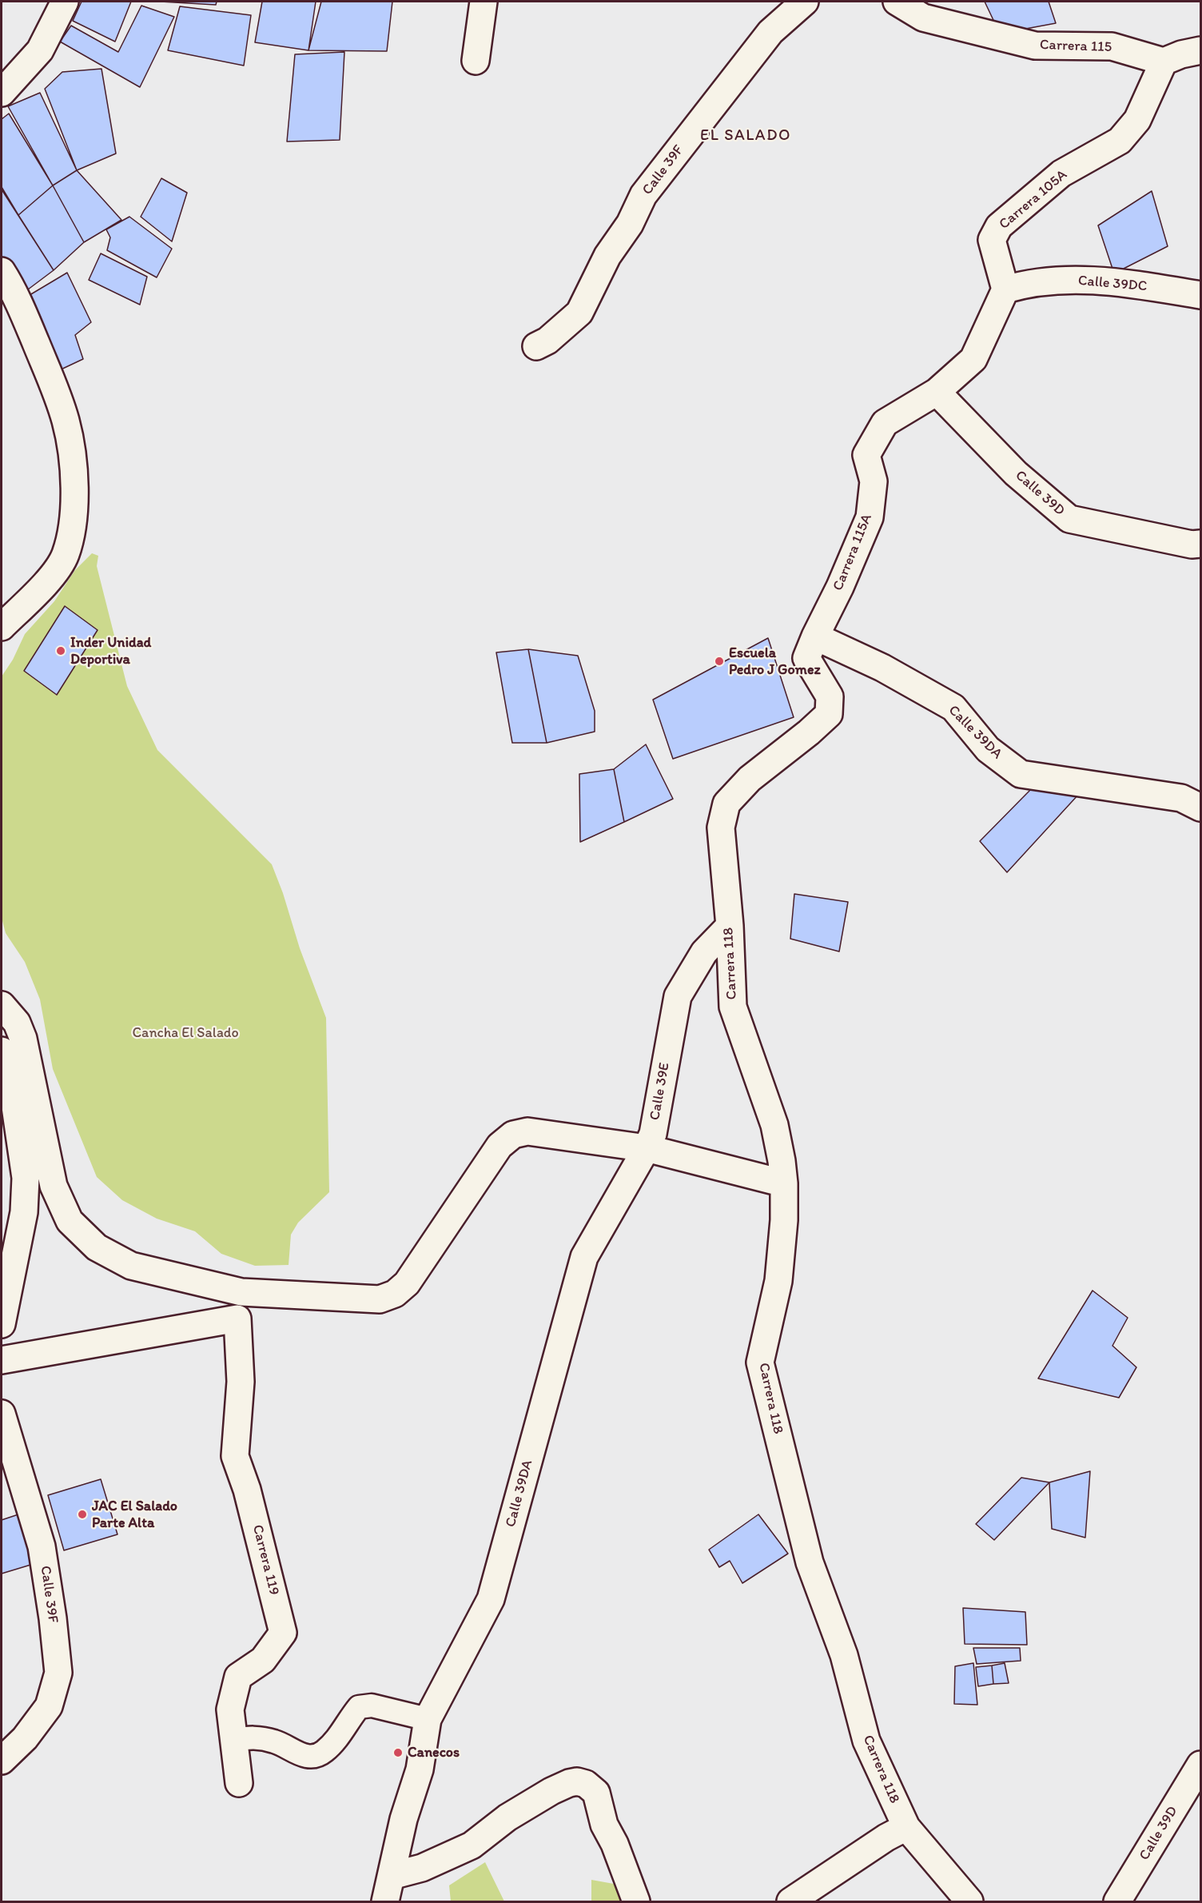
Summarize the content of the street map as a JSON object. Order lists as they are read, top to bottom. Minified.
{"streets":{"street":["Carrera 115","Calle 39F","Carrera 105A","Calle 39DC","Calle 39D","Carrera 115A","Calle 39DA","Carrera 118","Calle 39E","Carrera 119"]},"crossings":[["Carrera 115","Carrera 105A"],["Carrera 105A","Calle 39DC"],["Carrera 105A","Carrera 115A"],["Calle 39DC","Carrera 115A"],["Calle 39D","Carrera 115A"],["Carrera 115A","Calle 39DA"],["Carrera 115A","Carrera 118"],["Calle 39DA","Calle 39E"],["Carrera 118","Calle 39E"]],"districts":["EL SALADO"],"parks":["Cancha El Salado"],"places":["Inder Unidad Deportiva","Escuela Pedro J Gomez","JAC El Salado Parte Alta","Canecos"]}
